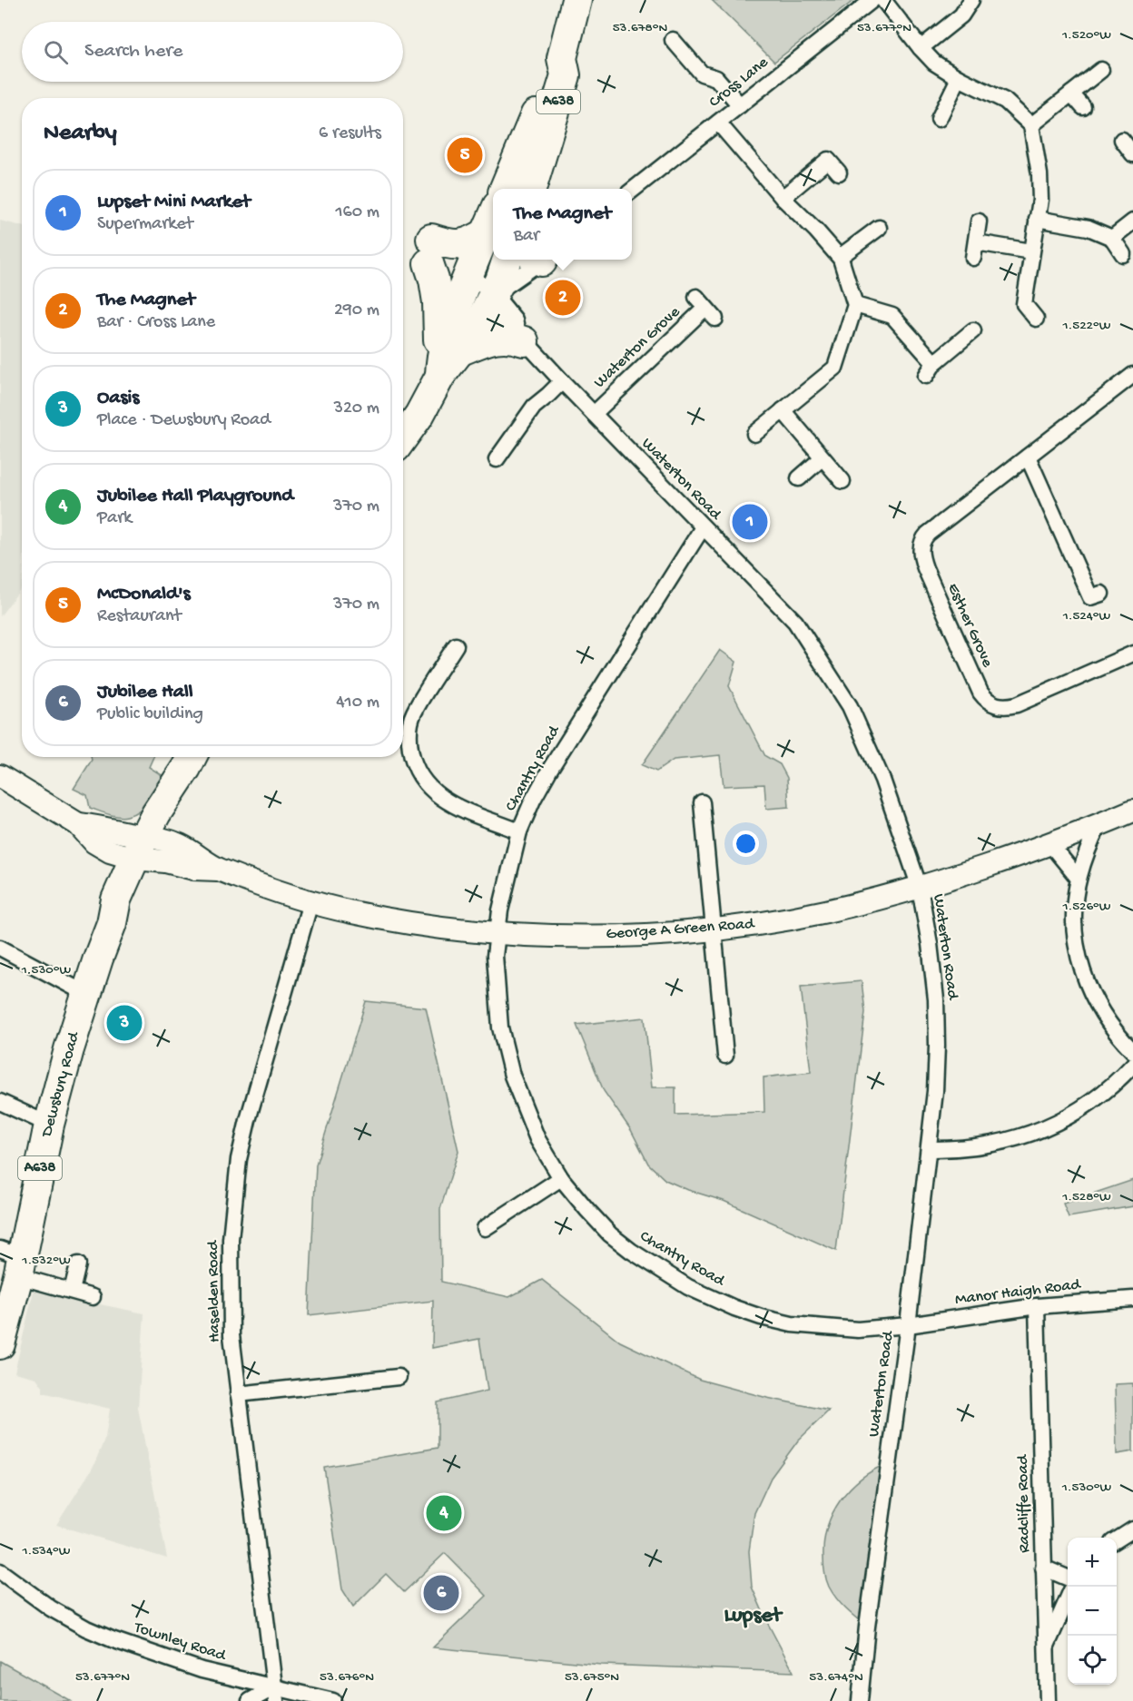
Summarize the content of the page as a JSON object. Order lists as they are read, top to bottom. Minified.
{"streets":{"highway":["A638","Dewsbury Road"],"main road":["George A Green Road"],"street":["Cross Lane","Waterton Grove","Waterton Road","Esther Grove","Chantry Road","Haselden Road","Manor Haigh Road","Radcliffe Road","Townley Road"]},"crossings":[["Waterton Grove","Waterton Road"],["Waterton Road","Chantry Road"],["Waterton Road","George A Green Road"],["Waterton Road","Manor Haigh Road"],["Chantry Road","George A Green Road"],["Chantry Road","Manor Haigh Road"],["George A Green Road","Dewsbury Road"],["George A Green Road","Haselden Road"],["Haselden Road","Townley Road"],["Manor Haigh Road","Radcliffe Road"]],"districts":["Lupset"],"page":{"search":"Search here","heading":["Nearby","6 results"],"pins":["5","2","1","3","4","6"],"list":[{"mark":"1","name":"Lupset Mini Market","note":"Supermarket","value":"160 m"},{"mark":"2","name":"The Magnet","note":"Bar · Cross Lane","value":"290 m"},{"mark":"3","name":"Oasis","note":"Place · Dewsbury Road","value":"320 m"},{"mark":"4","name":"Jubilee Hall Playground","note":"Park","value":"370 m"},{"mark":"5","name":"McDonald's","note":"Restaurant","value":"370 m"},{"mark":"6","name":"Jubilee Hall","note":"Public building","value":"410 m"}],"popup":["The Magnet","Bar"],"map_buttons":["+","−"]},"coordinates":["53.678°N","53.677°N","1.520°W","1.522°W","1.524°W","1.526°W","1.530°W","1.528°W","1.532°W","1.534°W","53.676°N","53.675°N","53.674°N"]}
